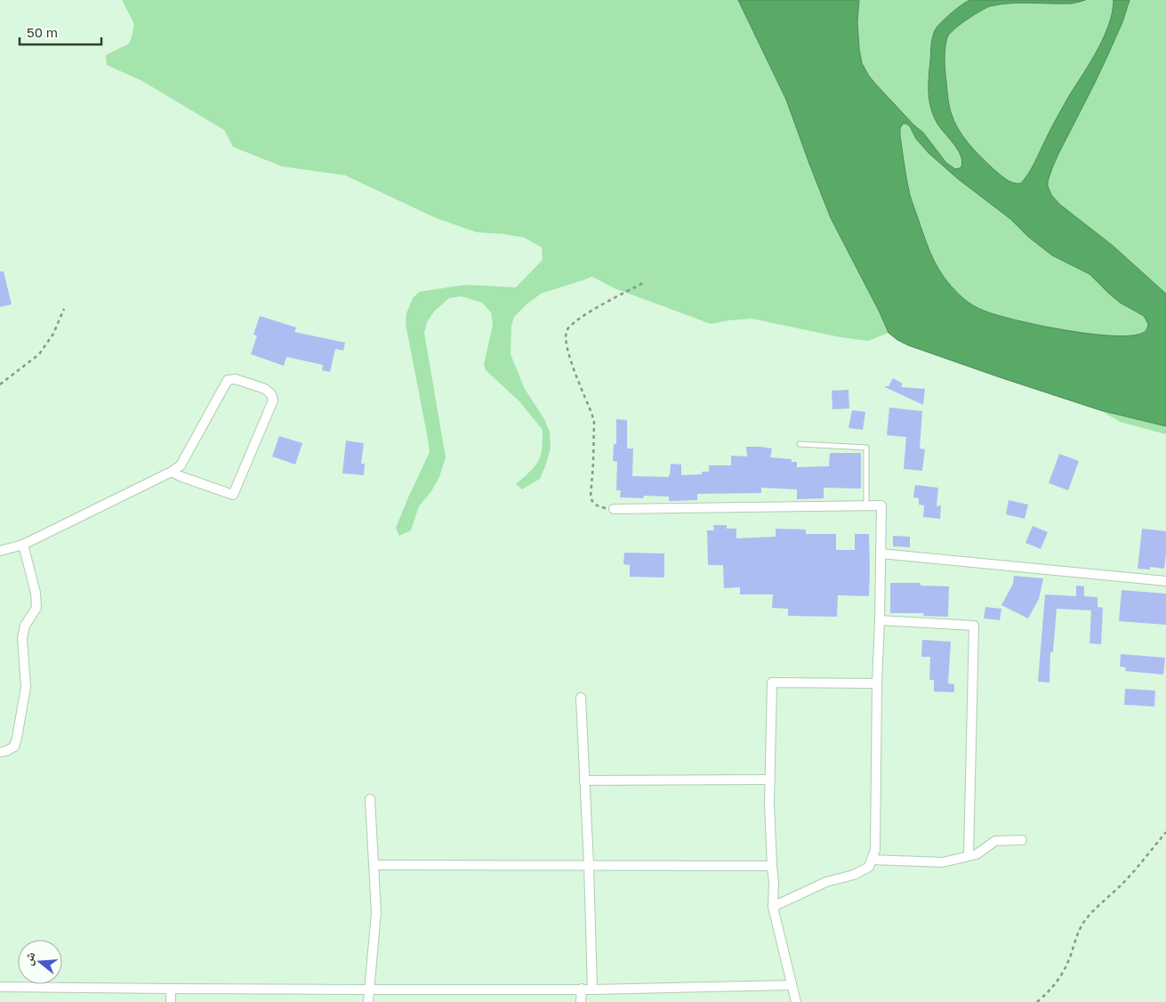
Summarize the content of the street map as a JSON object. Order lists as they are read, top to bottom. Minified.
{"scale_bar":"50 m","north":"left"}
